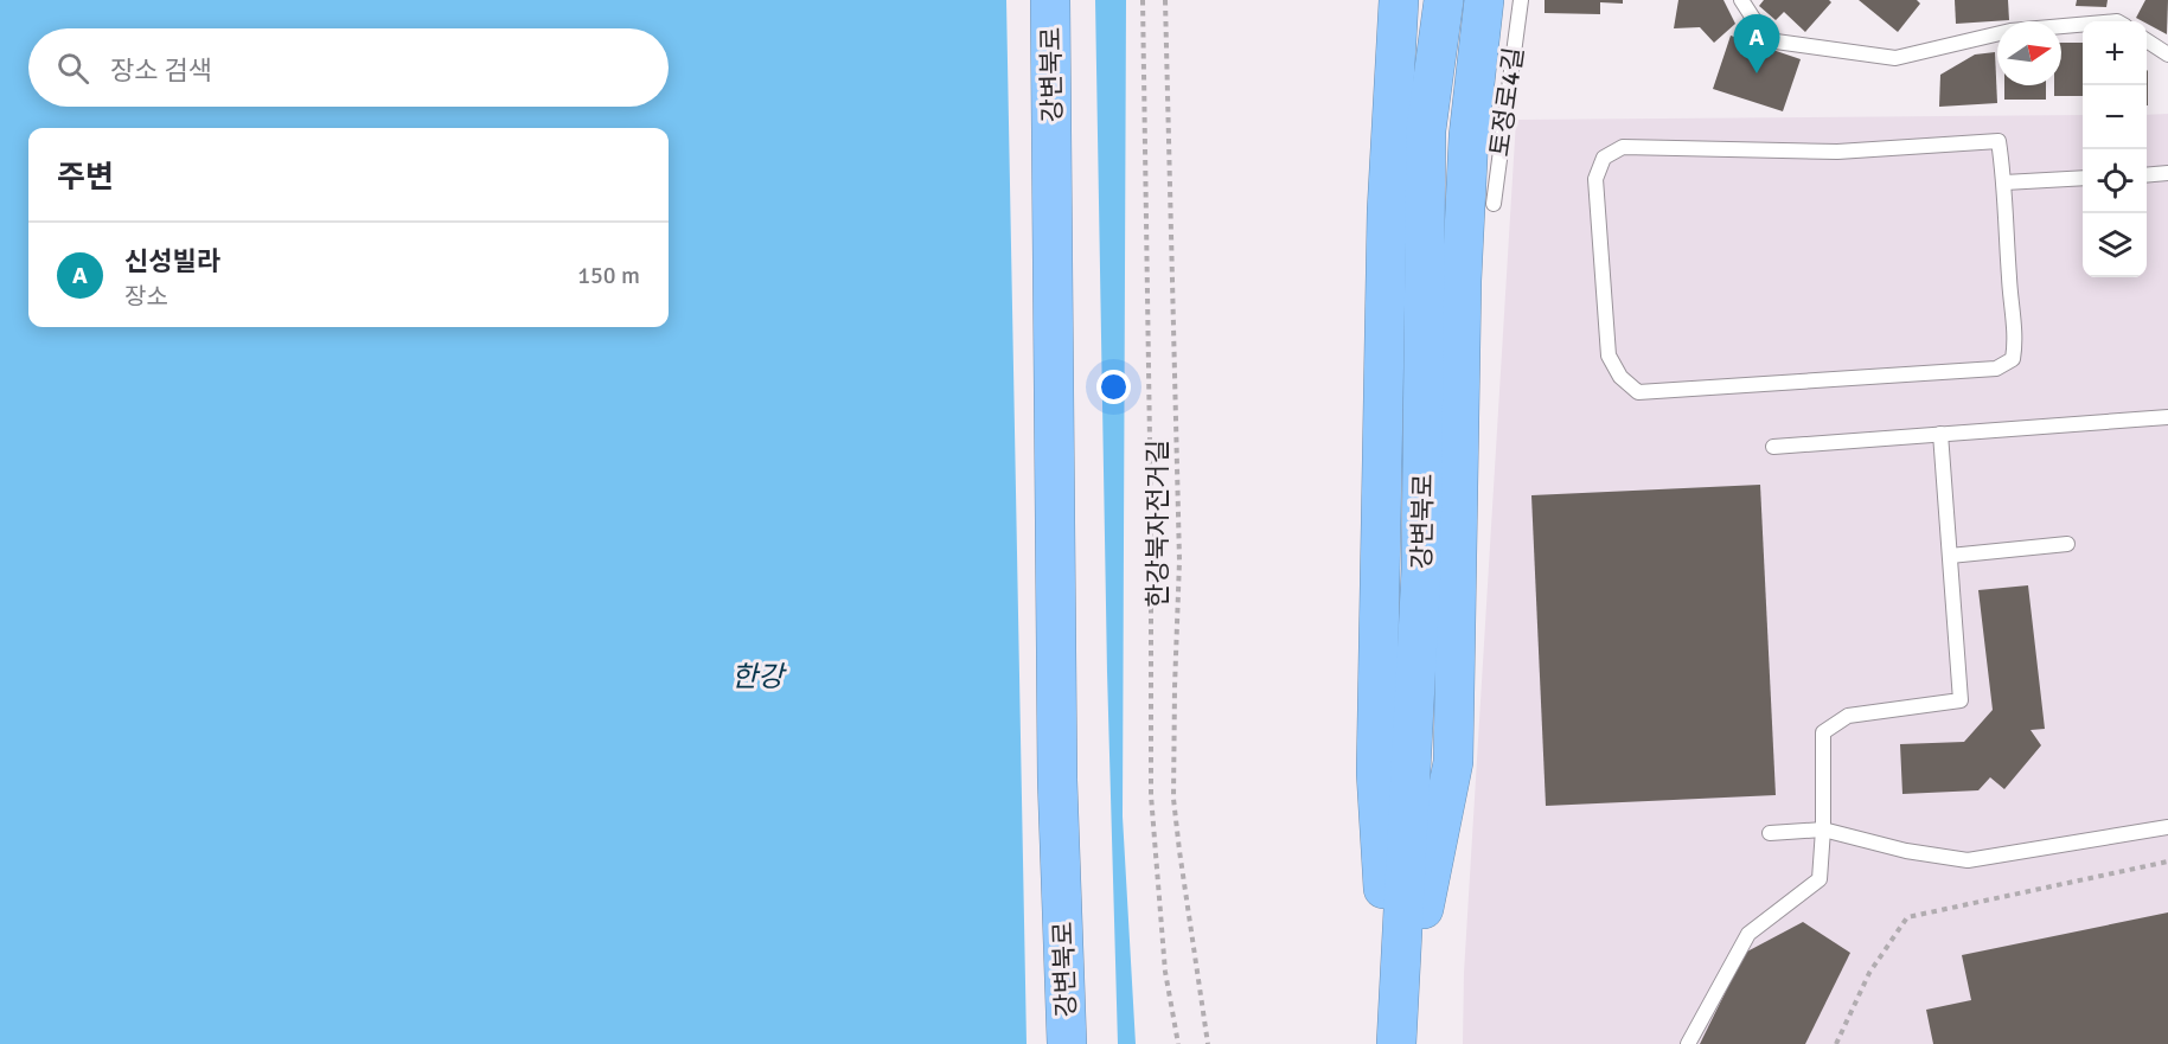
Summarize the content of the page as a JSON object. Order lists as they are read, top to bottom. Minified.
{"streets":{"highway":["강변북로"],"lane":["토정로4길"],"path":["한강북자전거길"]},"water":["한강"],"north":"right","page":{"pins":"A","map_buttons":["+","−"],"search":"장소 검색","heading":"주변","list":[{"mark":"A","name":"신성빌라","note":"장소","value":"150 m"}]}}
